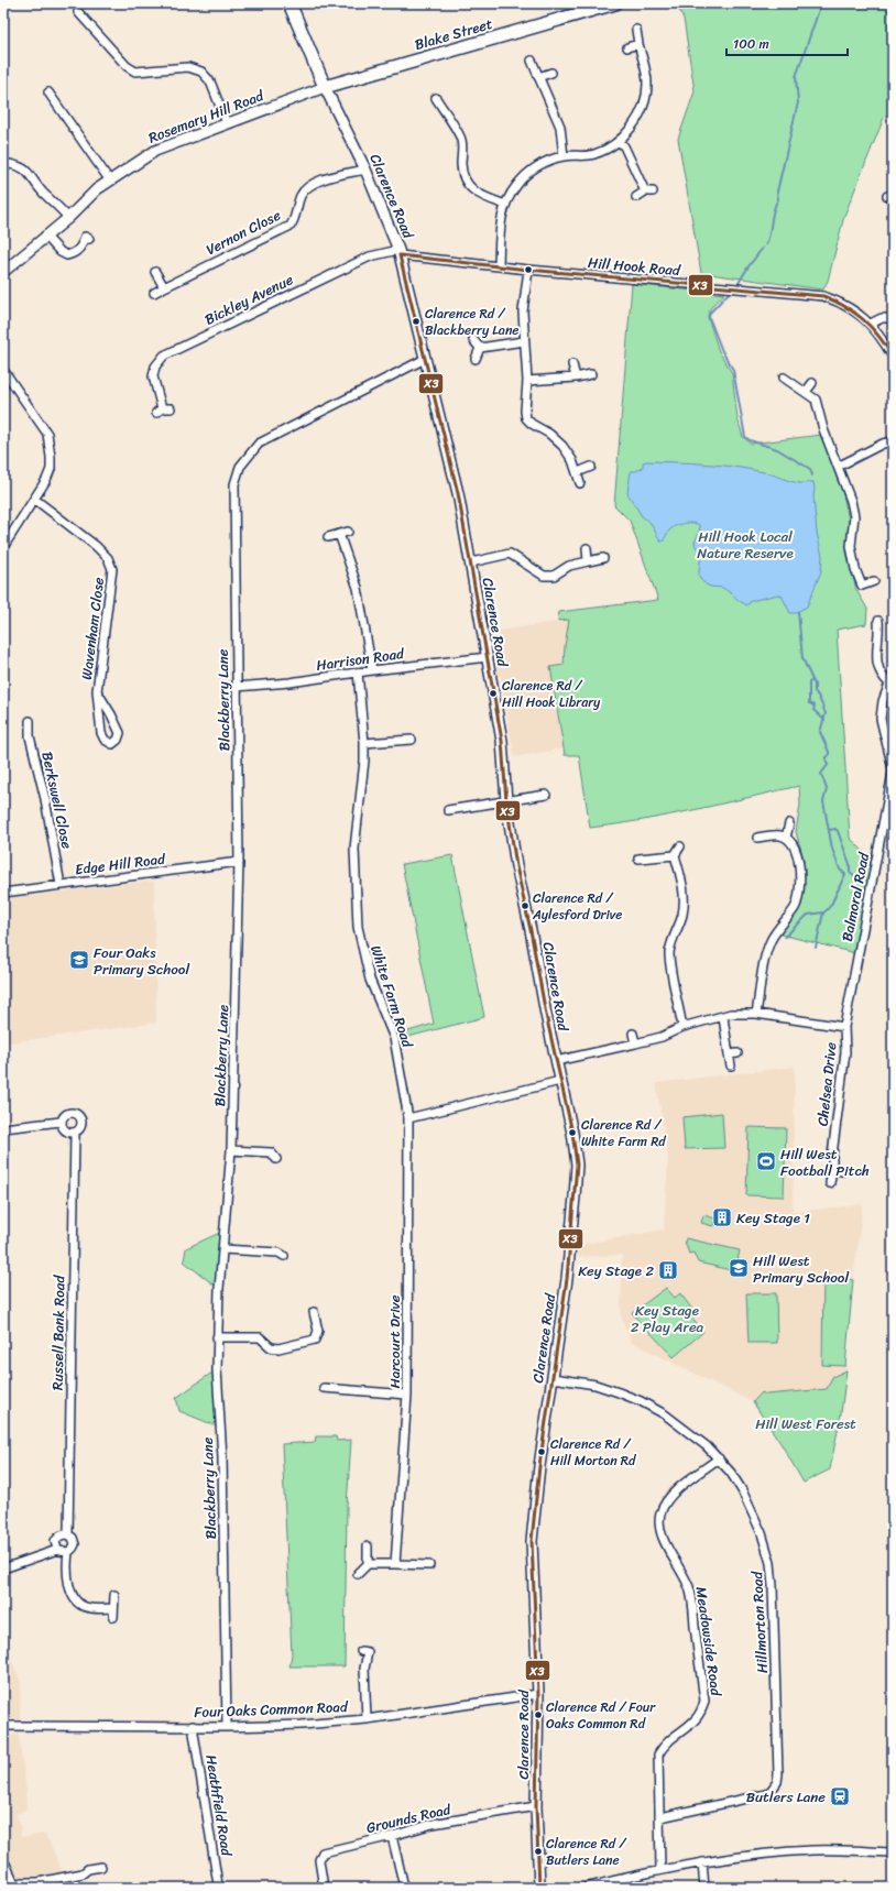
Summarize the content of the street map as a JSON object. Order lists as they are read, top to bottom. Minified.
{"streets":{"main road":["Blake Street"],"street":["Rosemary Hill Road","Clarence Road","Vernon Close","Hill Hook Road","Bickley Avenue","Wavenham Close","Harrison Road","Blackberry Lane","Berkswell Close","Edge Hill Road","Balmoral Road","White Farm Road","Chelsea Drive","Russell Bank Road","Harcourt Drive","Hillmorton Road","Meadowside Road","Four Oaks Common Road","Heathfield Road","Grounds Road"]},"crossings":[["Blake Street","Rosemary Hill Road"],["Blake Street","Clarence Road"],["Rosemary Hill Road","Clarence Road"],["Clarence Road","Vernon Close"],["Clarence Road","Hill Hook Road"],["Clarence Road","Bickley Avenue"],["Clarence Road","Harrison Road"],["Clarence Road","Blackberry Lane"],["Clarence Road","Hillmorton Road"],["Clarence Road","Four Oaks Common Road"],["Clarence Road","Grounds Road"],["Hill Hook Road","Bickley Avenue"],["Harrison Road","Blackberry Lane"],["Harrison Road","White Farm Road"],["Blackberry Lane","Edge Hill Road"],["Blackberry Lane","Four Oaks Common Road"],["Berkswell Close","Edge Hill Road"],["Balmoral Road","Chelsea Drive"],["White Farm Road","Harcourt Drive"],["Hillmorton Road","Meadowside Road"],["Four Oaks Common Road","Heathfield Road"]],"parks":["Hill Hook Local Nature Reserve","Key Stage 2 Play Area","Hill West Forest"],"places":{"other":["Clarence Rd / Blackberry Lane","Clarence Rd / Hill Hook Library","Clarence Rd / Aylesford Drive","Clarence Rd / White Farm Rd","Clarence Rd / Hill Morton Rd","Clarence Rd / Four Oaks Common Rd","Clarence Rd / Butlers Lane"],"school or university":["Four Oaks Primary School","Hill West Primary School"],"sports":["Hill West Football Pitch"],"building":["Key Stage 1","Key Stage 2"],"station":["Butlers Lane"]},"lines":["transit line X3"],"scale_bar":"100 m"}
